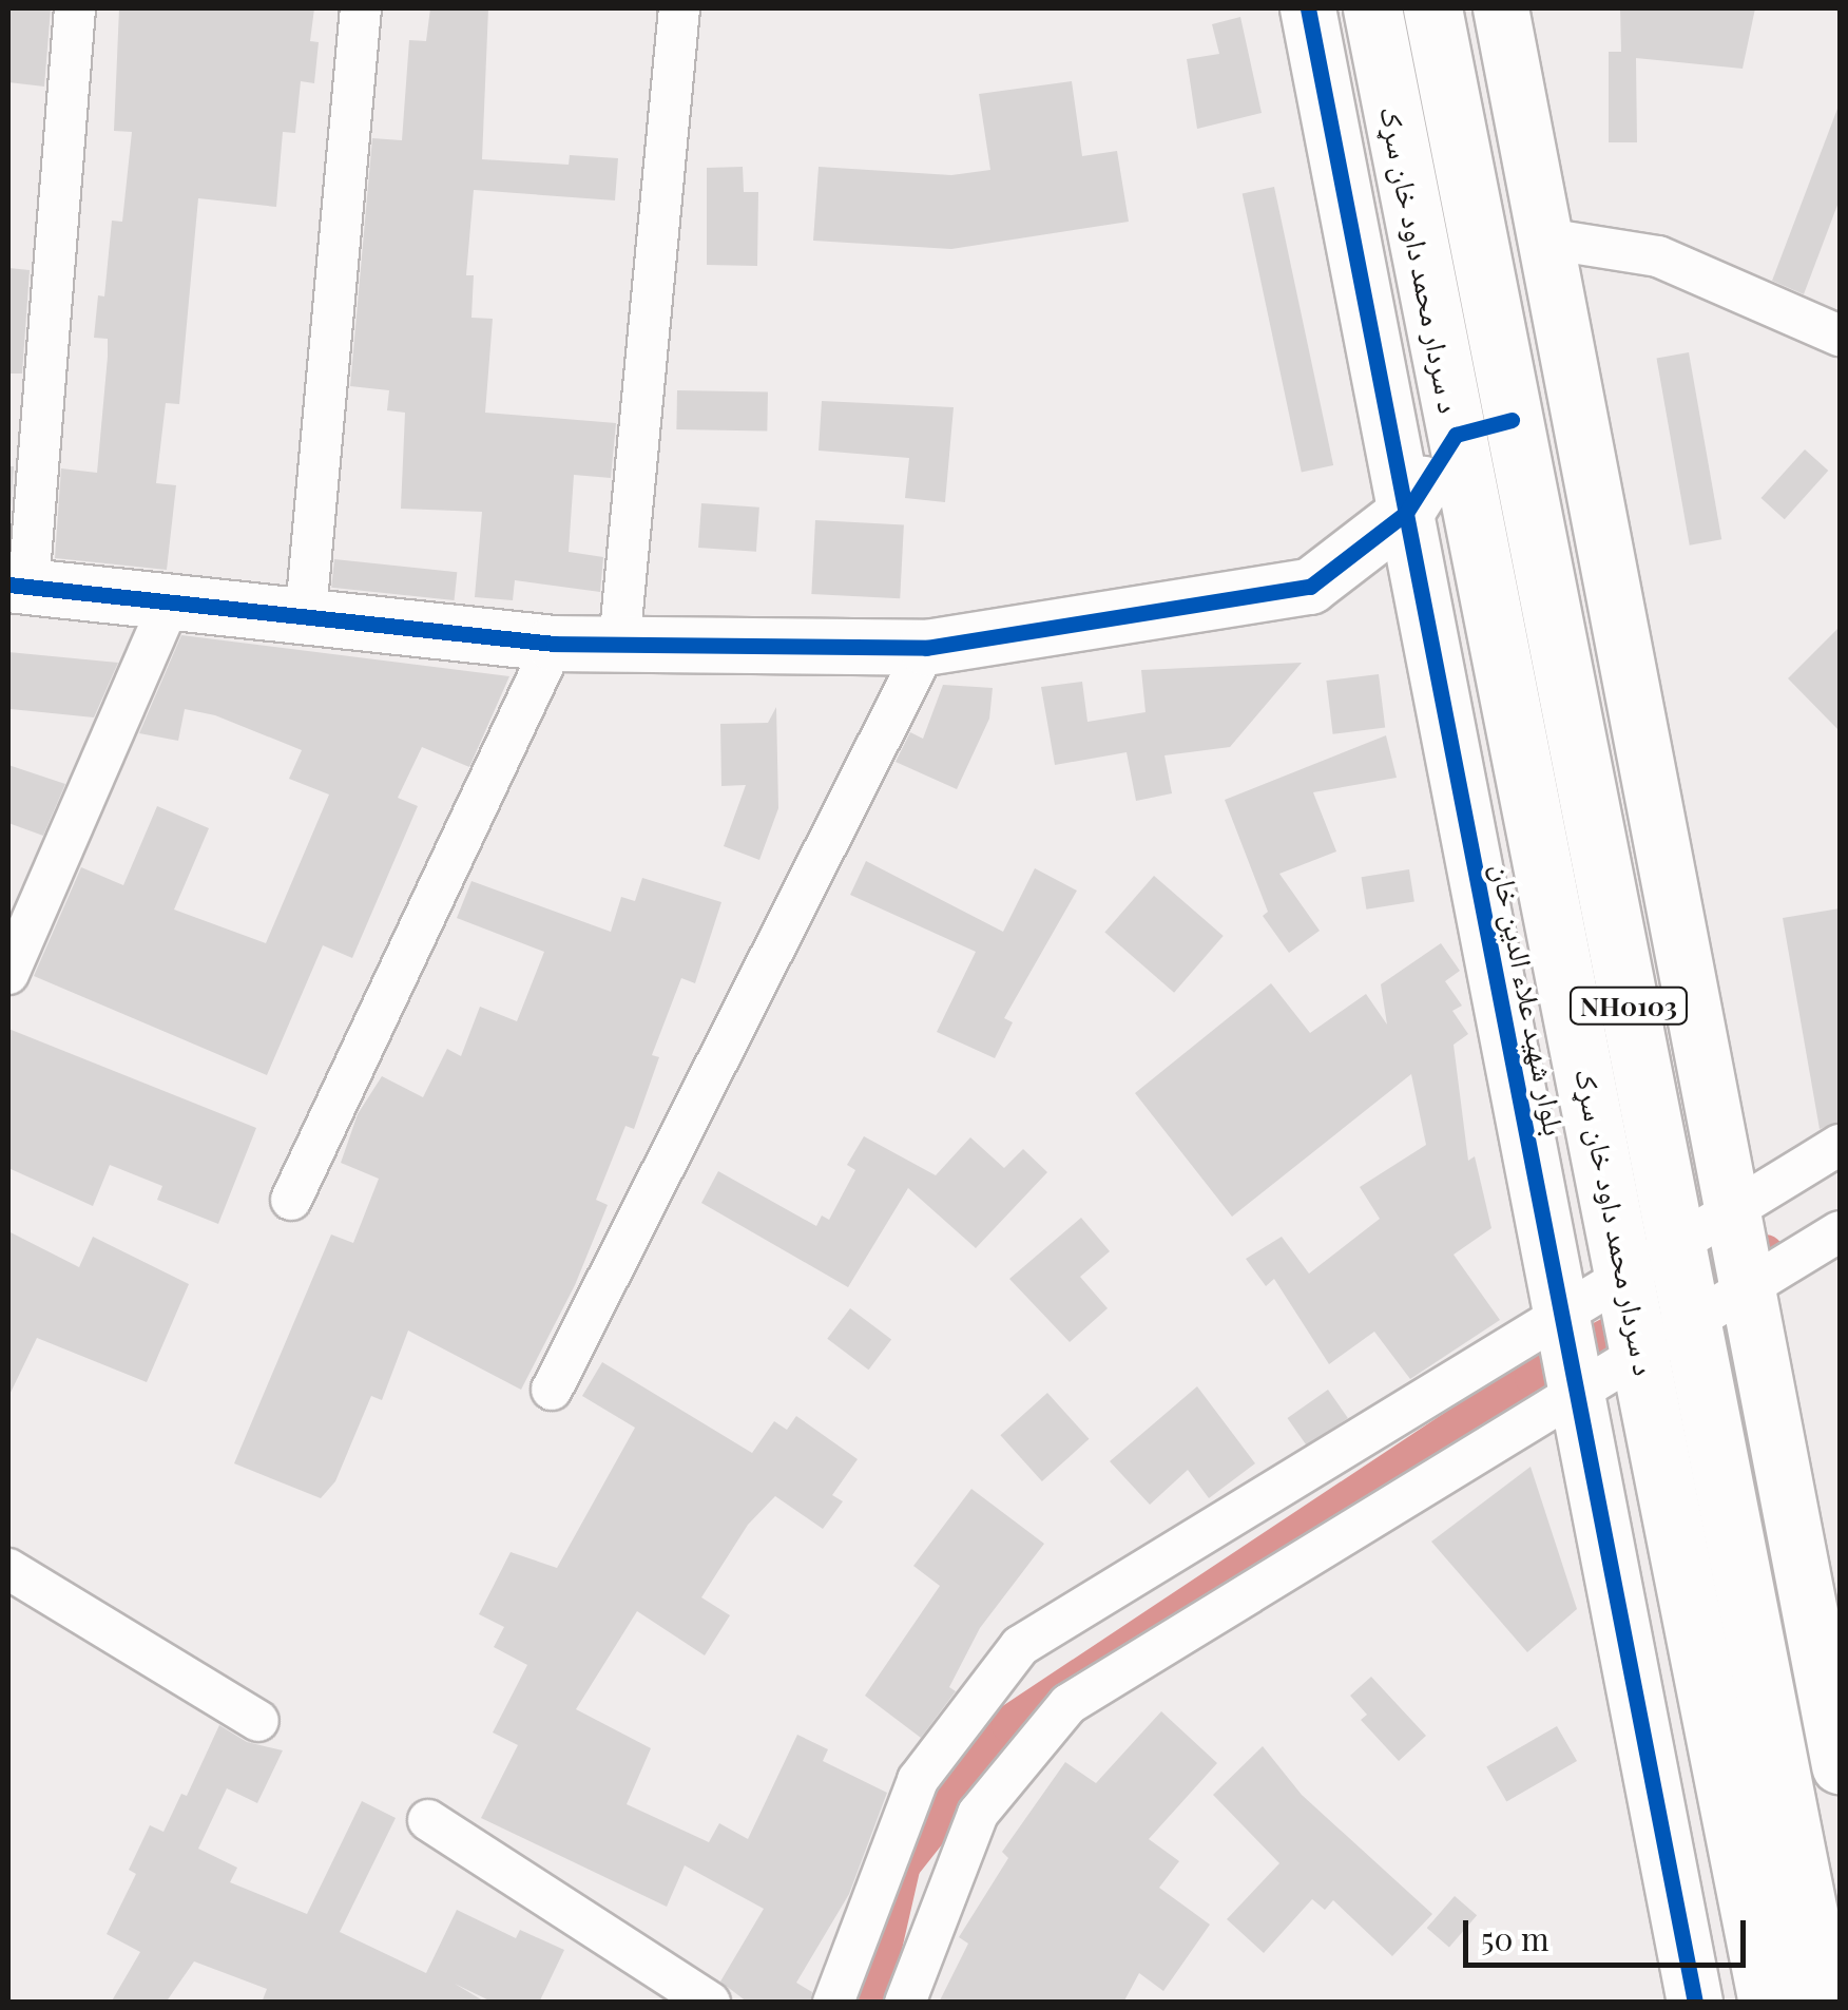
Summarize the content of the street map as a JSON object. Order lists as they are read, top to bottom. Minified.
{"streets":{"highway":["د سردار محمد داود خان سړک","NH0103"],"street":["بلوار شهید علاء الدین خان"]},"scale_bar":"50 m"}
